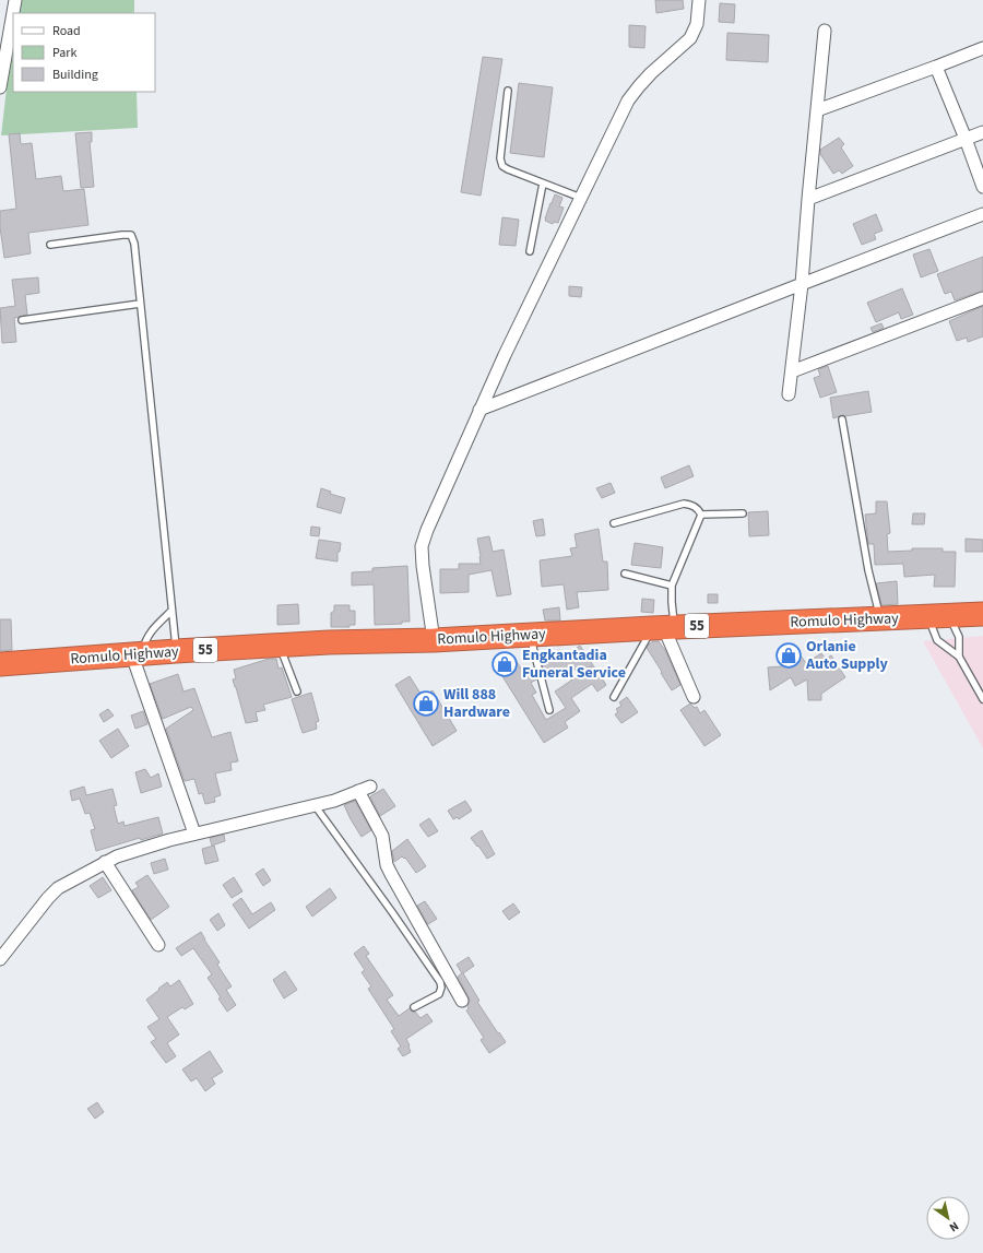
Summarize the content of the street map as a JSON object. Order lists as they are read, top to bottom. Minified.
{"streets":{"highway":["Romulo Highway","55"]},"places":{"shop":["Orlanie Auto Supply","Engkantadia Funeral Service","Will 888 Hardware"]},"legend":["Road","Park","Building"],"north":"bottom right"}
